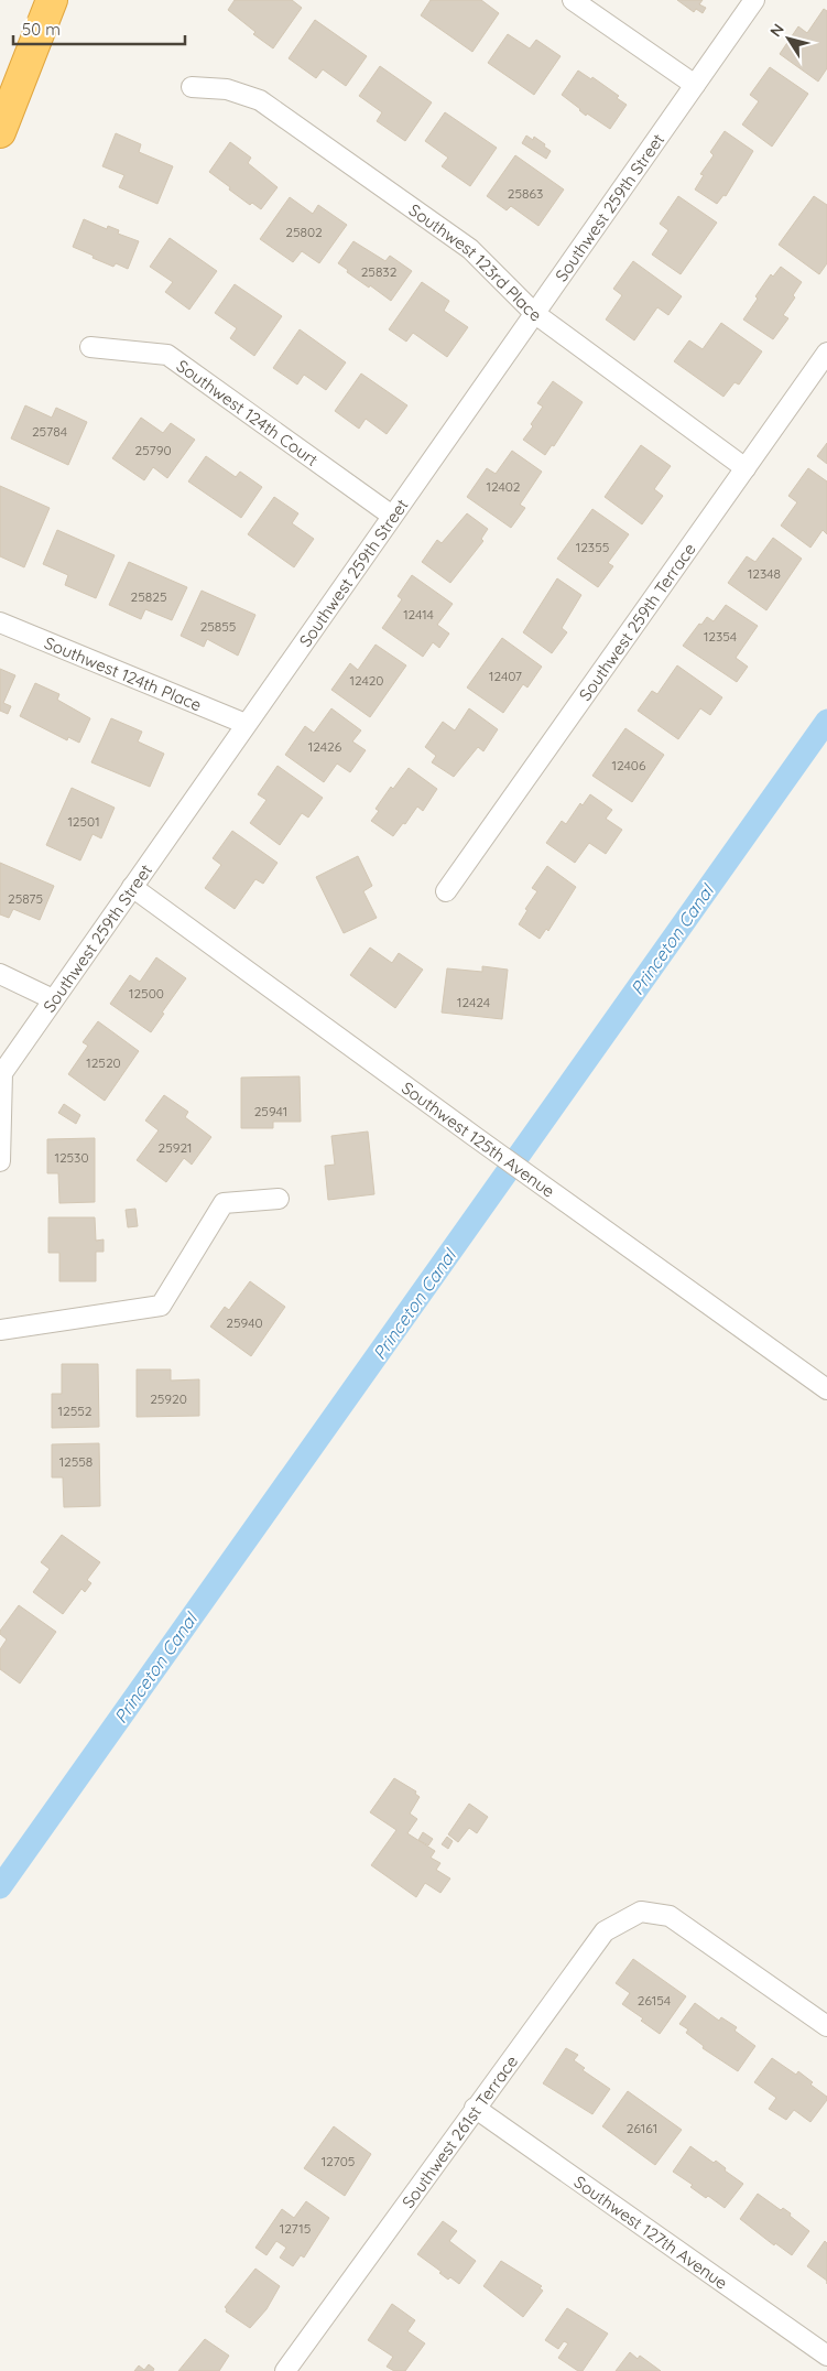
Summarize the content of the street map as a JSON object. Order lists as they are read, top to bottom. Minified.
{"streets":{"street":["Southwest 259th Street","Southwest 123rd Place","Southwest 124th Court","Southwest 259th Terrace","Southwest 124th Place","Southwest 125th Avenue","Southwest 261st Terrace","Southwest 127th Avenue"]},"crossings":[["Southwest 259th Street","Southwest 123rd Place"],["Southwest 259th Street","Southwest 124th Court"],["Southwest 259th Street","Southwest 124th Place"],["Southwest 259th Street","Southwest 125th Avenue"],["Southwest 123rd Place","Southwest 259th Terrace"],["Southwest 261st Terrace","Southwest 127th Avenue"]],"water":["Princeton Canal"],"house_numbers":["25863","25802","25832","25784","25790","12402","12355","12348","25825","12414","25855","12354","12407","12420","12426","12406","12501","25875","12500","12424","12520","25941","25921","12530","25940","25920","12552","12558","26154","26161","12705","12715"],"scale_bar":"50 m","north":"top left"}
